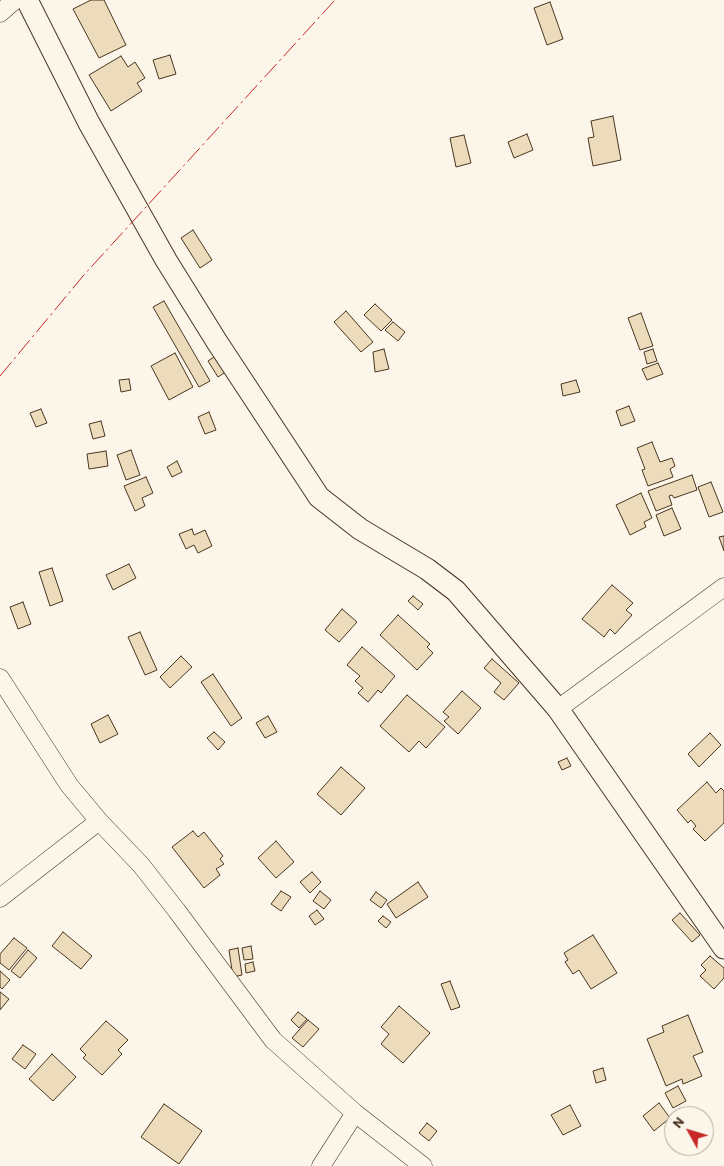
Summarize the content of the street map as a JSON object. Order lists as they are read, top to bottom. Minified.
{"north":"top left"}
